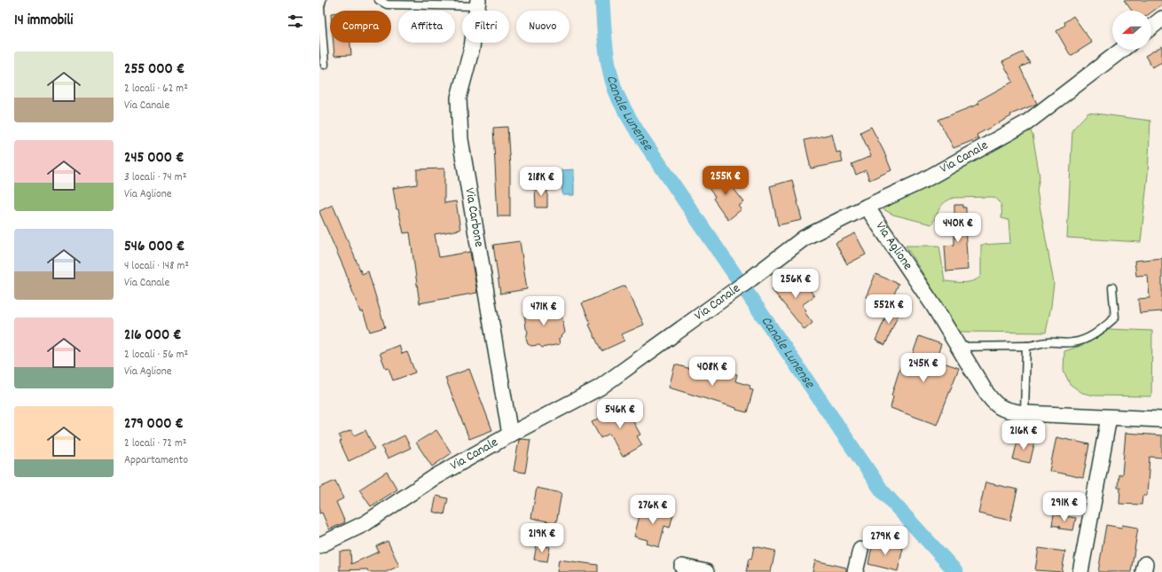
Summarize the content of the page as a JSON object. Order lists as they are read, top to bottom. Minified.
{"streets":{"street":["Via Canale","Via Carbone","Via Aglione"]},"crossings":[["Via Canale","Via Carbone"],["Via Canale","Via Aglione"]],"water":["Canale Lunense"],"north":"left","page":{"heading":"14 immobili","chip":["Compra","Affitta","Filtri","Nuovo"],"list":[{"name":"255 000 €","note":"2 locali · 62 m² · Via Canale"},{"name":"245 000 €","note":"3 locali · 74 m² · Via Aglione"},{"name":"546 000 €","note":"4 locali · 148 m² · Via Canale"},{"name":"216 000 €","note":"2 locali · 56 m² · Via Aglione"},{"name":"279 000 €","note":"2 locali · 72 m² · Appartamento"}],"price":["255K €","218K €","440K €","256K €","552K €","471K €","245K €","408K €","546K €","216K €","291K €","276K €","219K €","279K €"]}}
